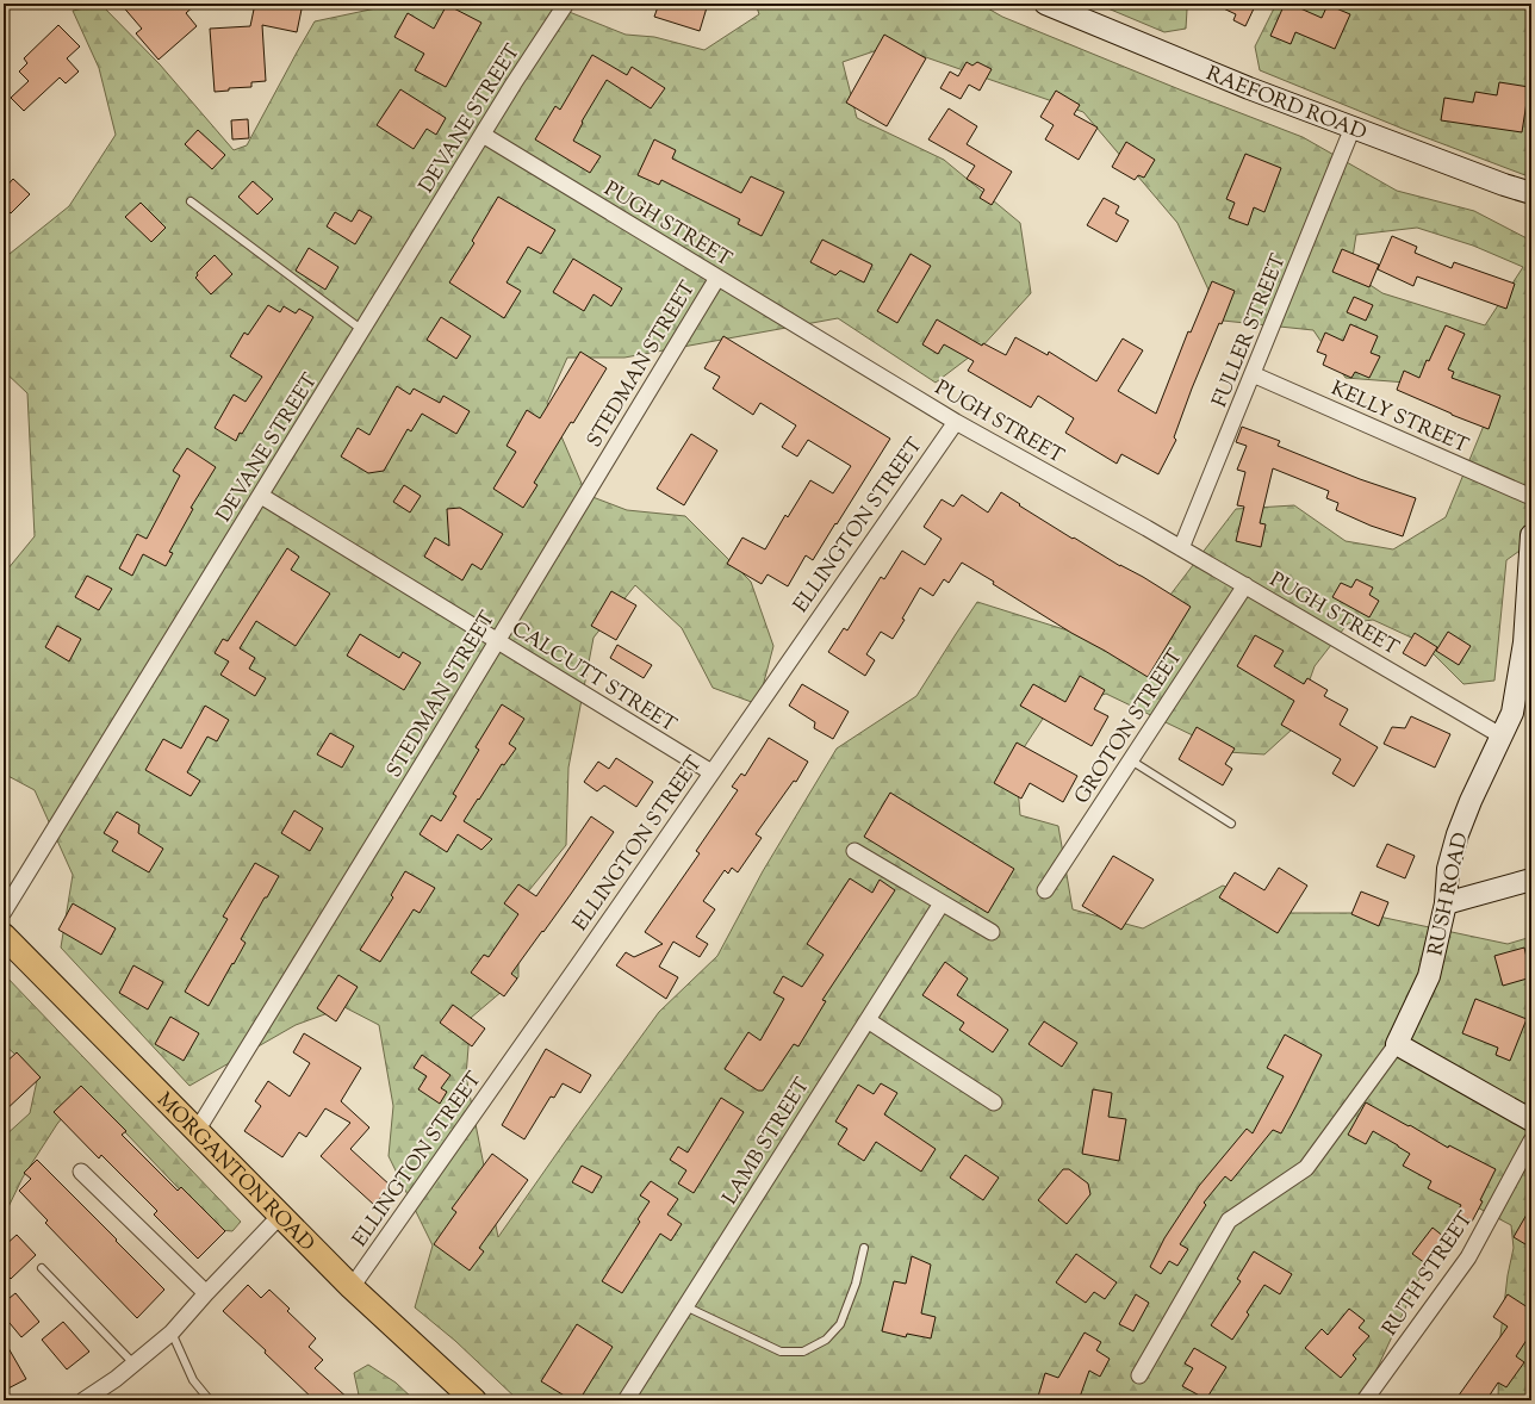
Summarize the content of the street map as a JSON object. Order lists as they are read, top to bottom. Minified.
{"streets":{"main road":["MORGANTON ROAD"],"street":["RAEFORD ROAD","DEVANE STREET","PUGH STREET","FULLER STREET","STEDMAN STREET","KELLY STREET","ELLINGTON STREET","CALCUTT STREET","GROTON STREET","RUSH ROAD","LAMB STREET","RUTH STREET"]},"crossings":[["RAEFORD ROAD","FULLER STREET"],["DEVANE STREET","PUGH STREET"],["DEVANE STREET","CALCUTT STREET"],["PUGH STREET","FULLER STREET"],["PUGH STREET","STEDMAN STREET"],["PUGH STREET","ELLINGTON STREET"],["PUGH STREET","GROTON STREET"],["PUGH STREET","RUSH ROAD"],["FULLER STREET","KELLY STREET"],["STEDMAN STREET","CALCUTT STREET"],["STEDMAN STREET","MORGANTON ROAD"],["ELLINGTON STREET","CALCUTT STREET"],["ELLINGTON STREET","MORGANTON ROAD"]]}
